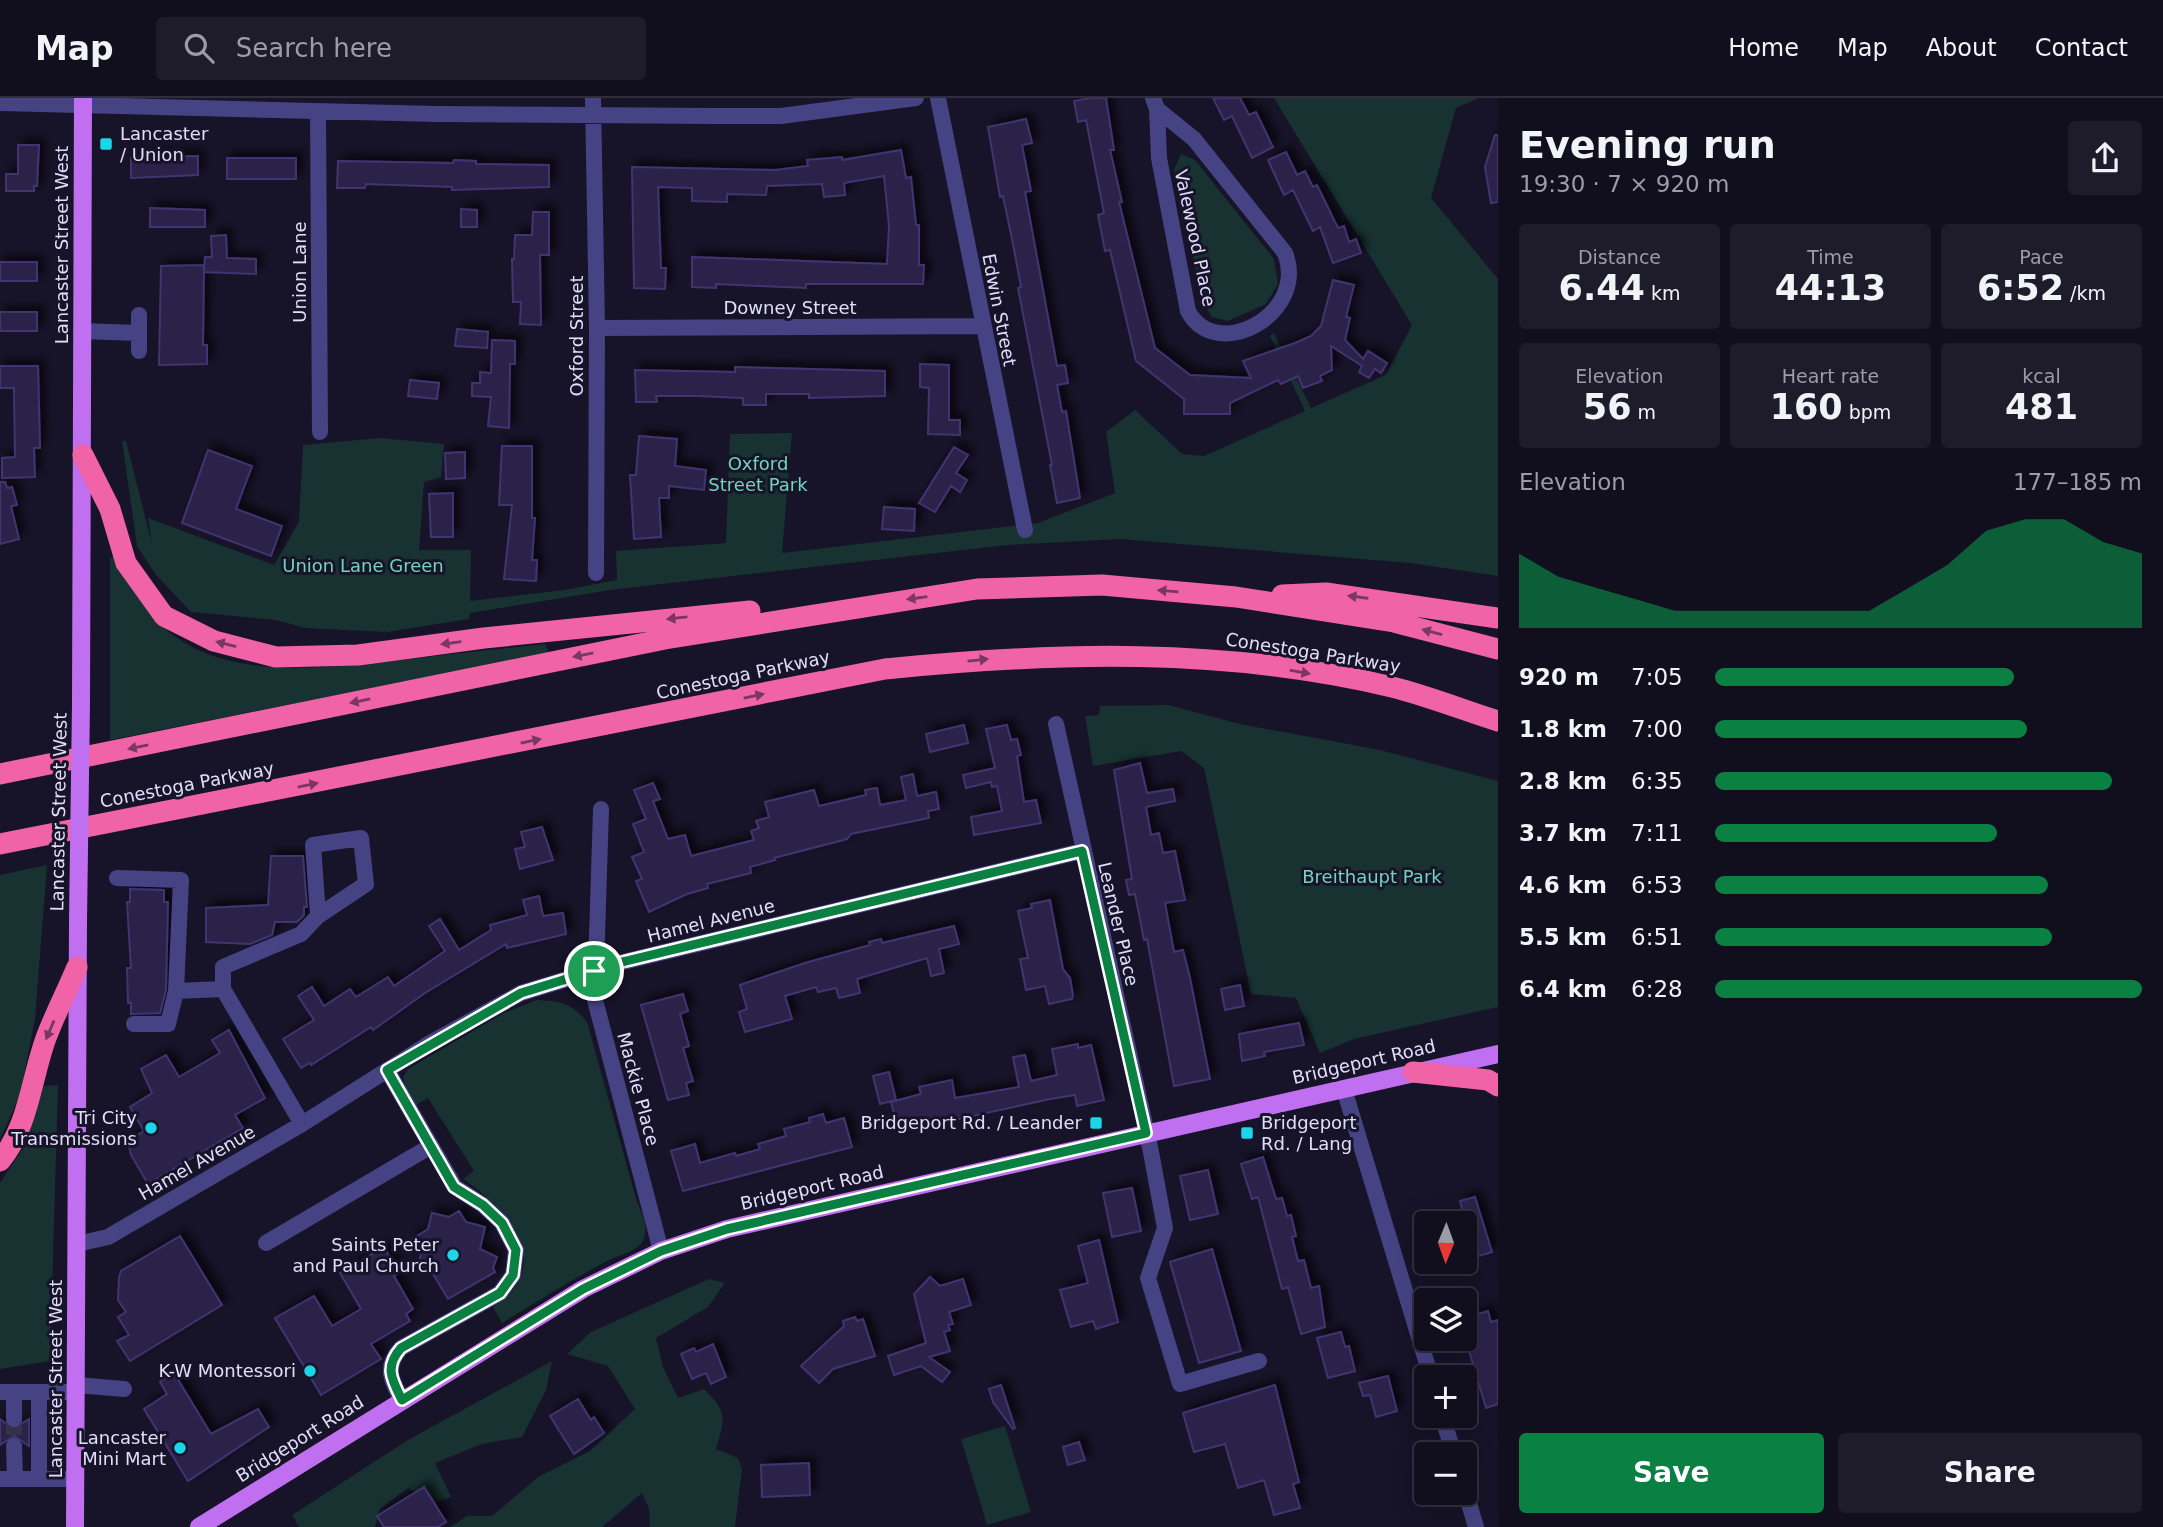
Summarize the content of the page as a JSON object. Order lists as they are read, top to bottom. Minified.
{"streets":{"highway":["Conestoga Parkway"],"main road":["Lancaster Street West","Bridgeport Road"],"street":["Valewood Place","Union Lane","Downey Street","Edwin Street","Oxford Street","Hamel Avenue","Leander Place","Mackie Place"]},"crossings":[["Lancaster Street West","Hamel Avenue"],["Downey Street","Edwin Street"],["Downey Street","Oxford Street"],["Hamel Avenue","Leander Place"],["Hamel Avenue","Mackie Place"],["Leander Place","Bridgeport Road"],["Bridgeport Road","Mackie Place"]],"parks":["Oxford Street Park","Union Lane Green","Breithaupt Park"],"places":{"transit":["Lancaster / Union","Bridgeport Rd. / Leander","Bridgeport Rd. / Lang"],"other":["Tri City Transmissions","Saints Peter and Paul Church","K-W Montessori","Lancaster Mini Mart"]},"north":"bottom","page":{"header":"Map","search":"Search here","nav":["Home","Map","About","Contact"],"heading":["Evening run","19:30 · 7 × 920 m"],"stats":[["Distance","6.44 km"],["Time","44:13"],["Pace","6:52 /km"],["Elevation","56 m"],["Heart rate","160 bpm"],["kcal","481"]],"chart":["Elevation","177–185 m"],"list":[{"name":"920 m","note":"7:05"},{"name":"1.8 km","note":"7:00"},{"name":"2.8 km","note":"6:35"},{"name":"3.7 km","note":"7:11"},{"name":"4.6 km","note":"6:53"},{"name":"5.5 km","note":"6:51"},{"name":"6.4 km","note":"6:28"}],"map_buttons":["+","−"],"buttons":["Save","Share"]}}
